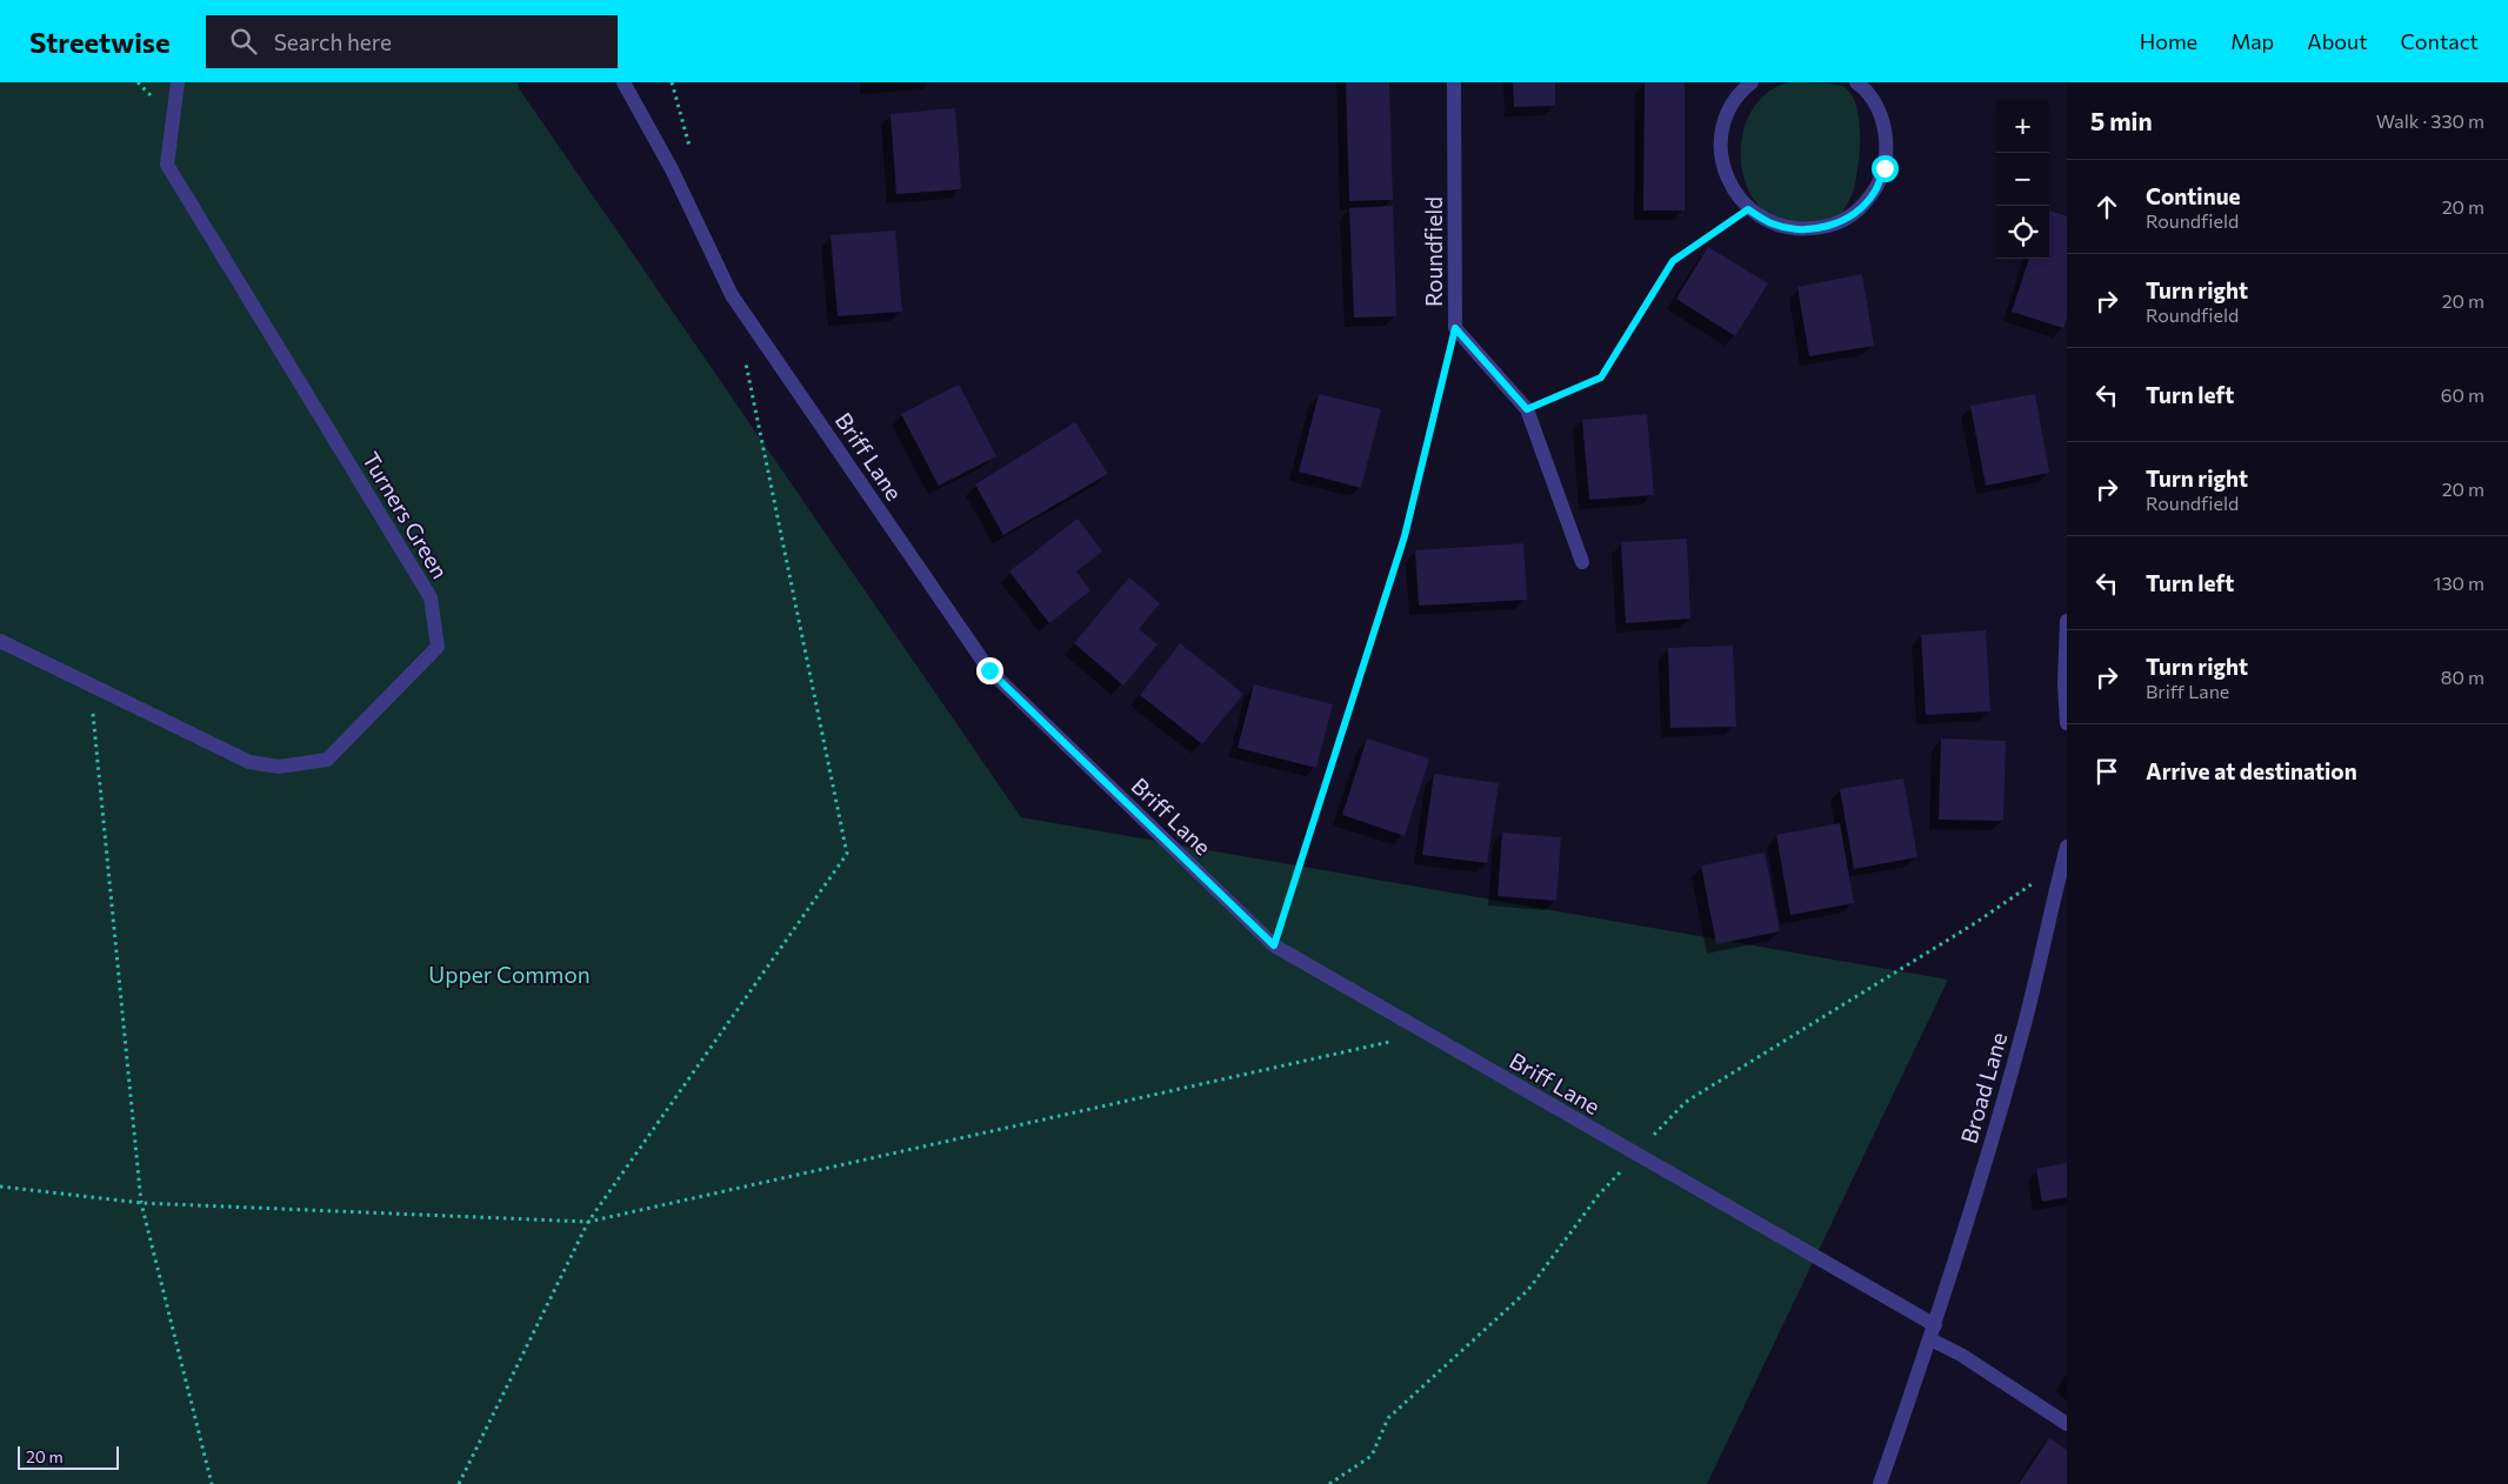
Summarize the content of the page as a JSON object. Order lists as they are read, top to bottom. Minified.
{"streets":{"street":["Roundfield","Briff Lane","Turners Green","Broad Lane"]},"crossings":[["Briff Lane","Broad Lane"]],"parks":["Upper Common"],"scale_bar":"20 m","page":{"header":"Streetwise","search":"Search here","nav":["Home","Map","About","Contact"],"heading":["5 min","Walk · 330 m"],"map_buttons":["+","−"],"list":[["Continue","Roundfield","20 m"],["Turn right","Roundfield","20 m"],["Turn left","60 m"],["Turn right","Roundfield","20 m"],["Turn left","130 m"],["Turn right","Briff Lane","80 m"],"Arrive at destination"],"scale":"20 m"}}
